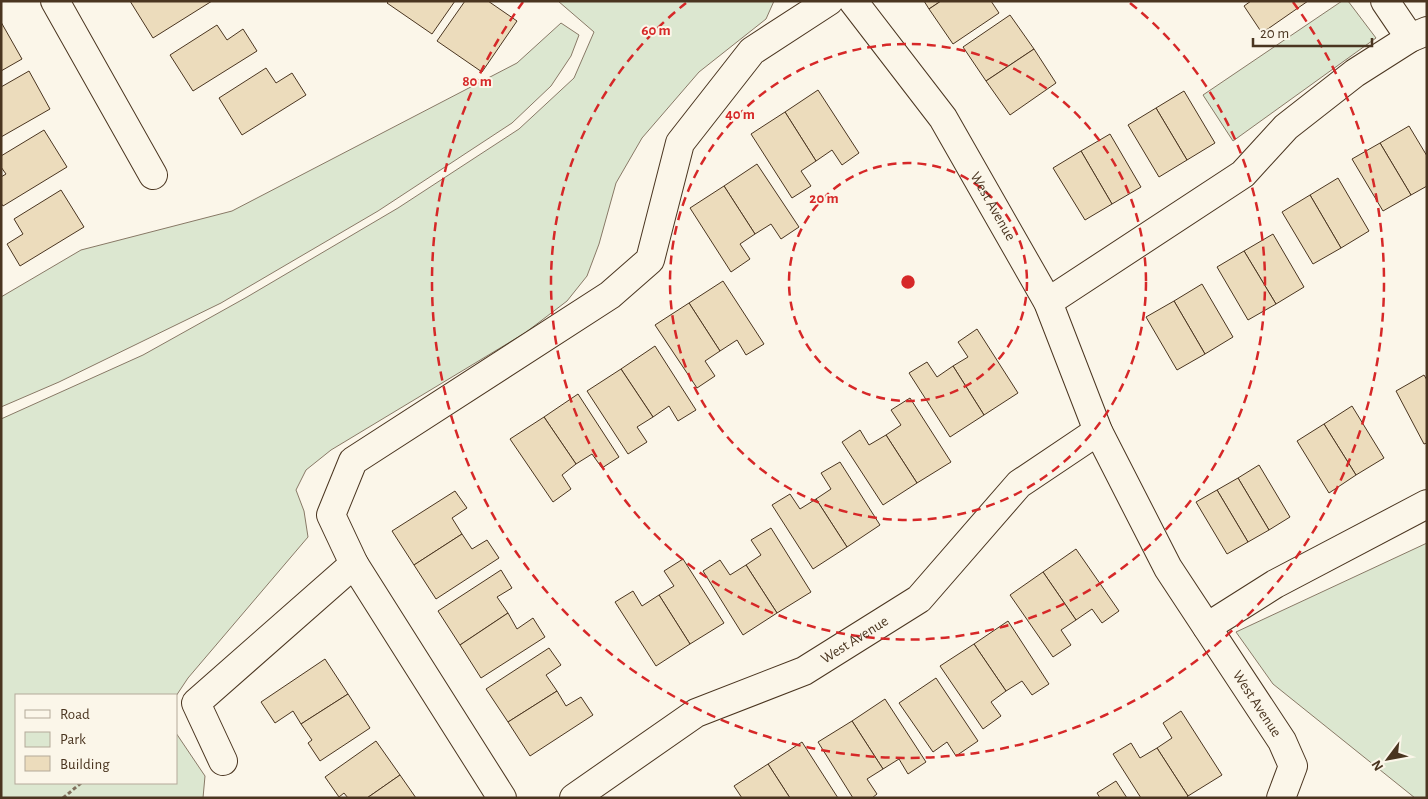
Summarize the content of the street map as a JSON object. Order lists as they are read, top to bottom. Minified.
{"streets":{"street":["West Avenue"]},"legend":["Road","Park","Building"],"scale_bar":"20 m","north":"bottom left","rings":["60 m","80 m","40 m","20 m"]}
